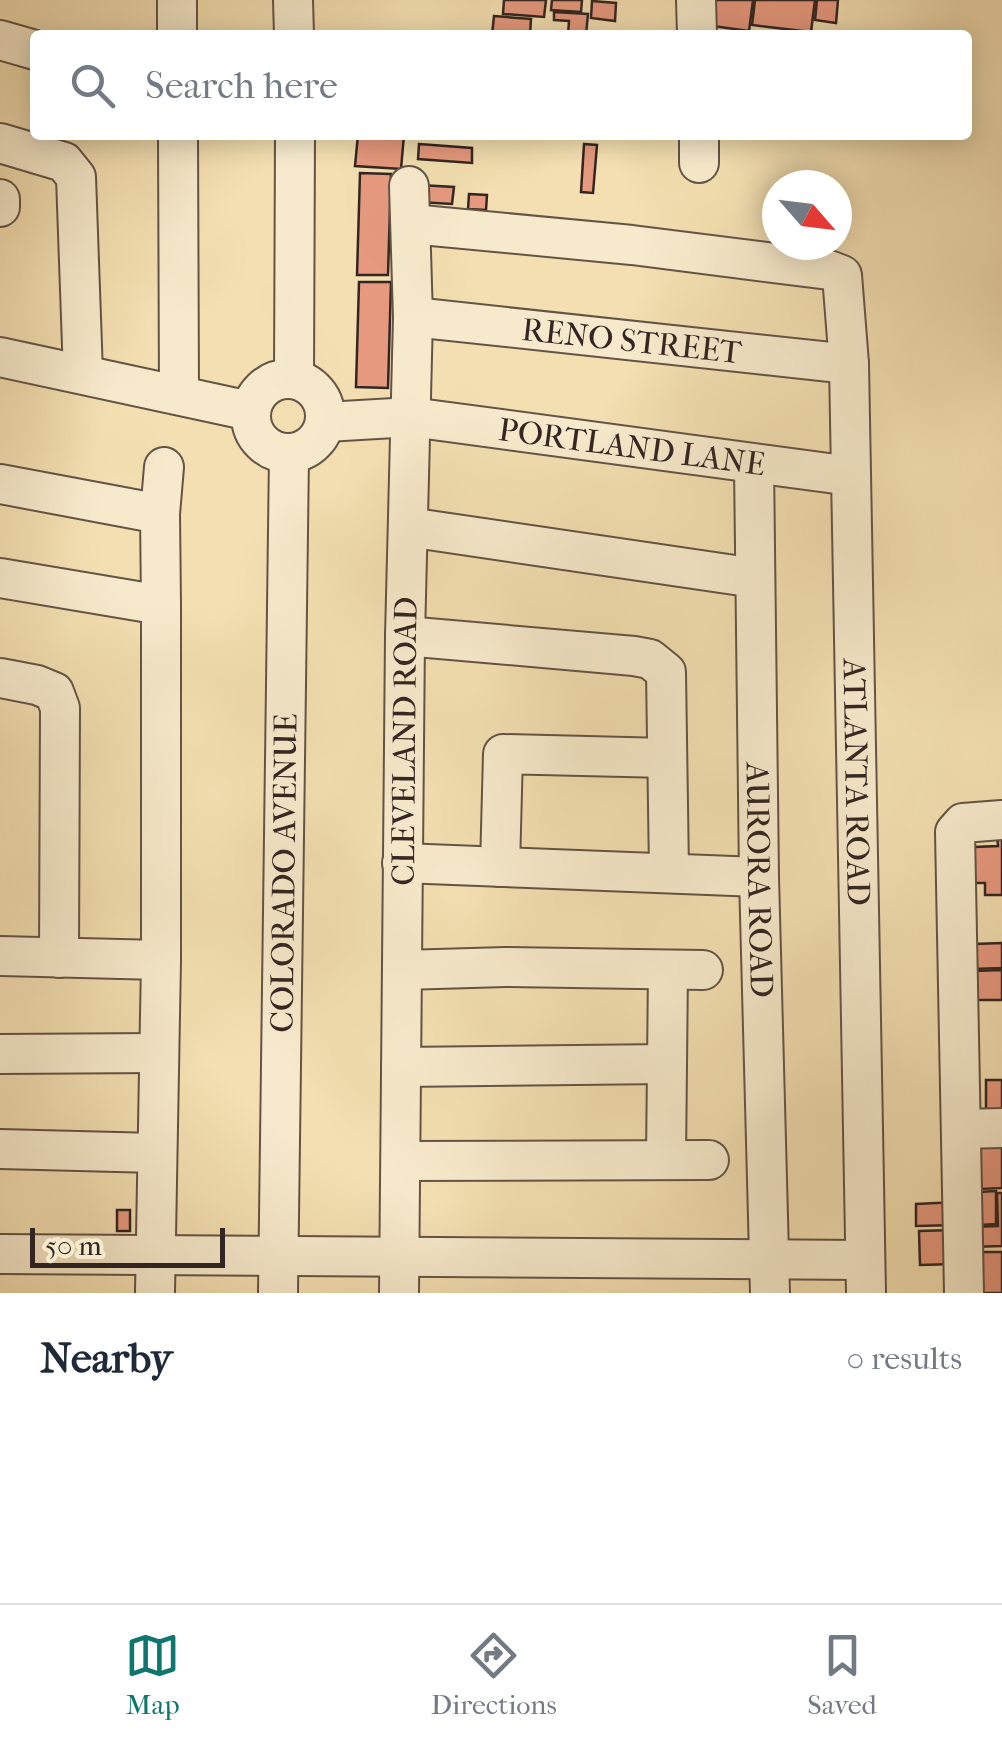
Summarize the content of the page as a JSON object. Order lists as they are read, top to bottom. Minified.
{"streets":{"street":["RENO STREET","PORTLAND LANE","CLEVELAND ROAD","ATLANTA ROAD","COLORADO AVENUE","AURORA ROAD"]},"crossings":[["RENO STREET","CLEVELAND ROAD"],["RENO STREET","ATLANTA ROAD"],["PORTLAND LANE","CLEVELAND ROAD"],["PORTLAND LANE","ATLANTA ROAD"],["PORTLAND LANE","COLORADO AVENUE"],["PORTLAND LANE","AURORA ROAD"],["CLEVELAND ROAD","ATLANTA ROAD"]],"scale_bar":"50 m","north":"bottom right","page":{"search":"Search here","scale":"50 m","heading":["Nearby","0 results"],"nav":["Map","Directions","Saved"]}}
